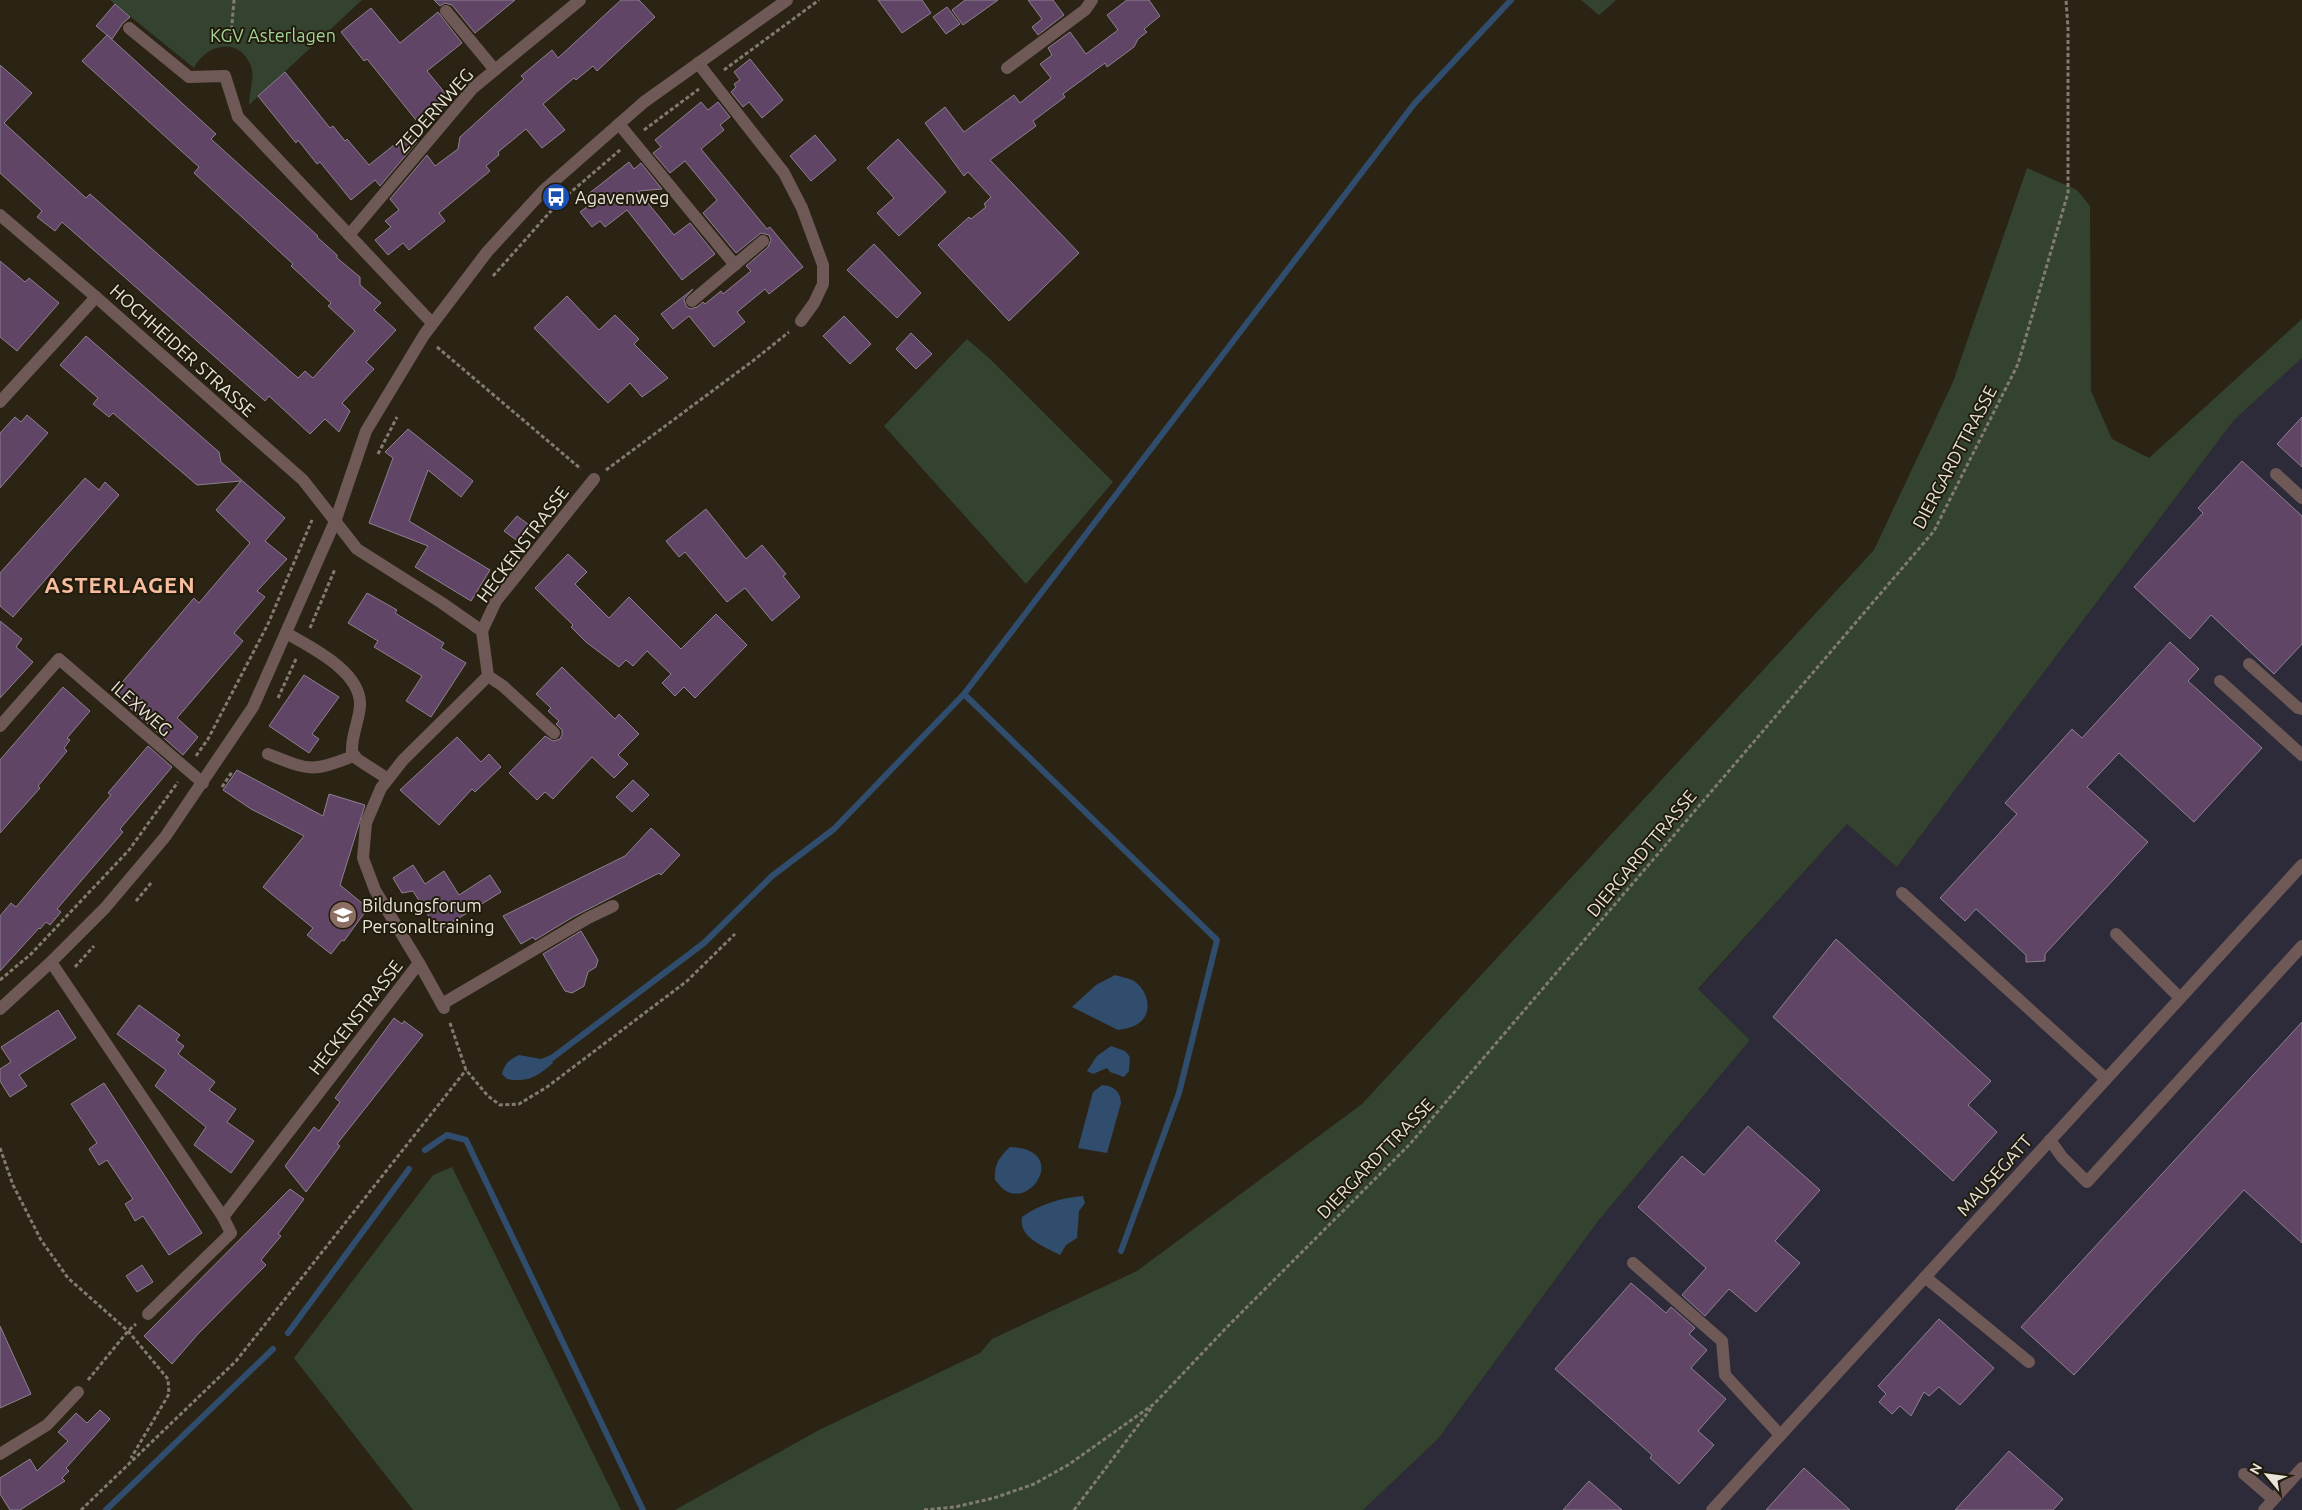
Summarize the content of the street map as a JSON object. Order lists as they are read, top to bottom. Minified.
{"streets":{"street":["ZEDERNWEG","HOCHHEIDER STRASSE","HECKENSTRASSE","ILEXWEG","MAUSEGATT"],"path":["DIERGARDTTRASSE"]},"crossings":[["HOCHHEIDER STRASSE","HECKENSTRASSE"]],"districts":["ASTERLAGEN"],"parks":["KGV Asterlagen"],"places":{"bus stop":["Agavenweg"],"school or university":["Bildungsforum Personaltraining"]},"north":"top left"}
